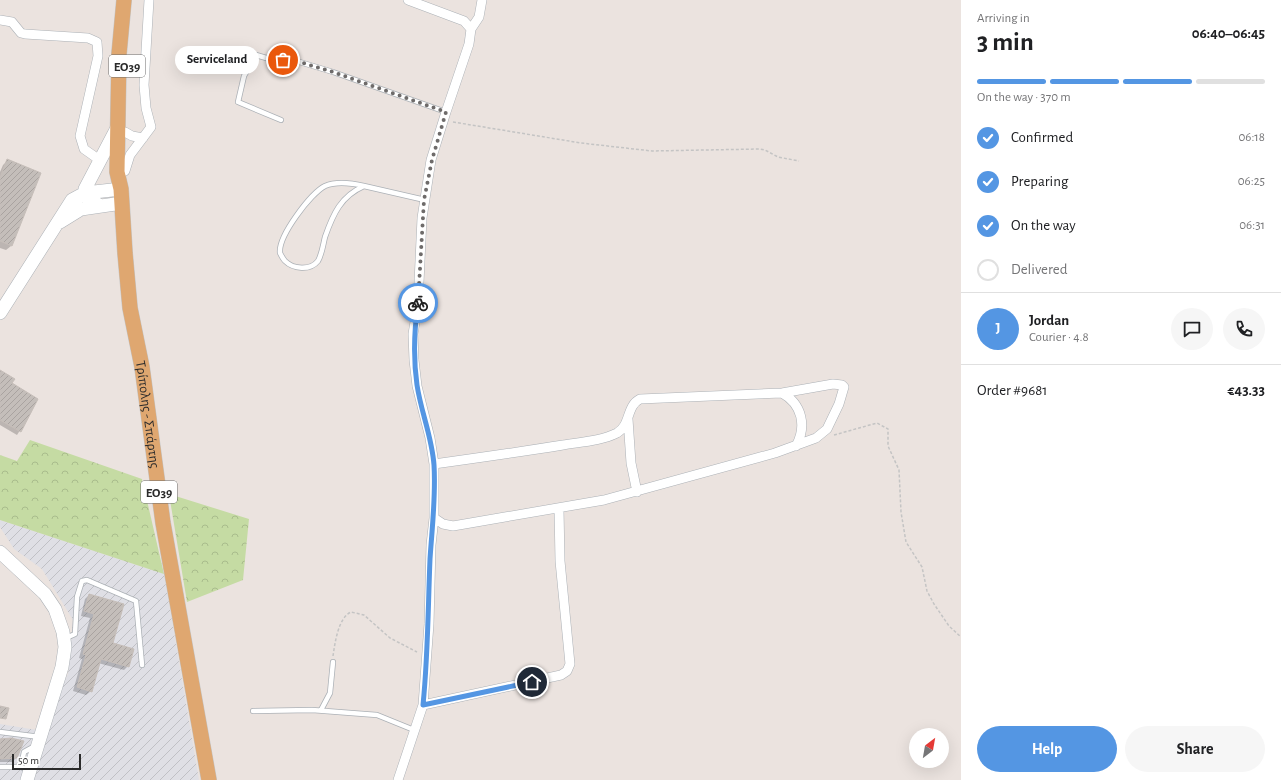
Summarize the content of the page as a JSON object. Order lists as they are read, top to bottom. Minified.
{"streets":{"main road":["ΕΟ39","Τρίπολης - Σπάρτης"]},"places":["Serviceland"],"scale_bar":"50 m","north":"top right","page":{"heading":["3 min","Arriving in","06:40–06:45"],"panel":["Jordan","Courier · 4.8","Order #9681","€43.33"],"bubble":"Serviceland","bar":"On the way · 370 m","list":[["Confirmed","06:18"],["Preparing","06:25"],["On the way","06:31"],"Delivered"],"round":"J","buttons":["Help","Share"],"scale":"50 m"}}
